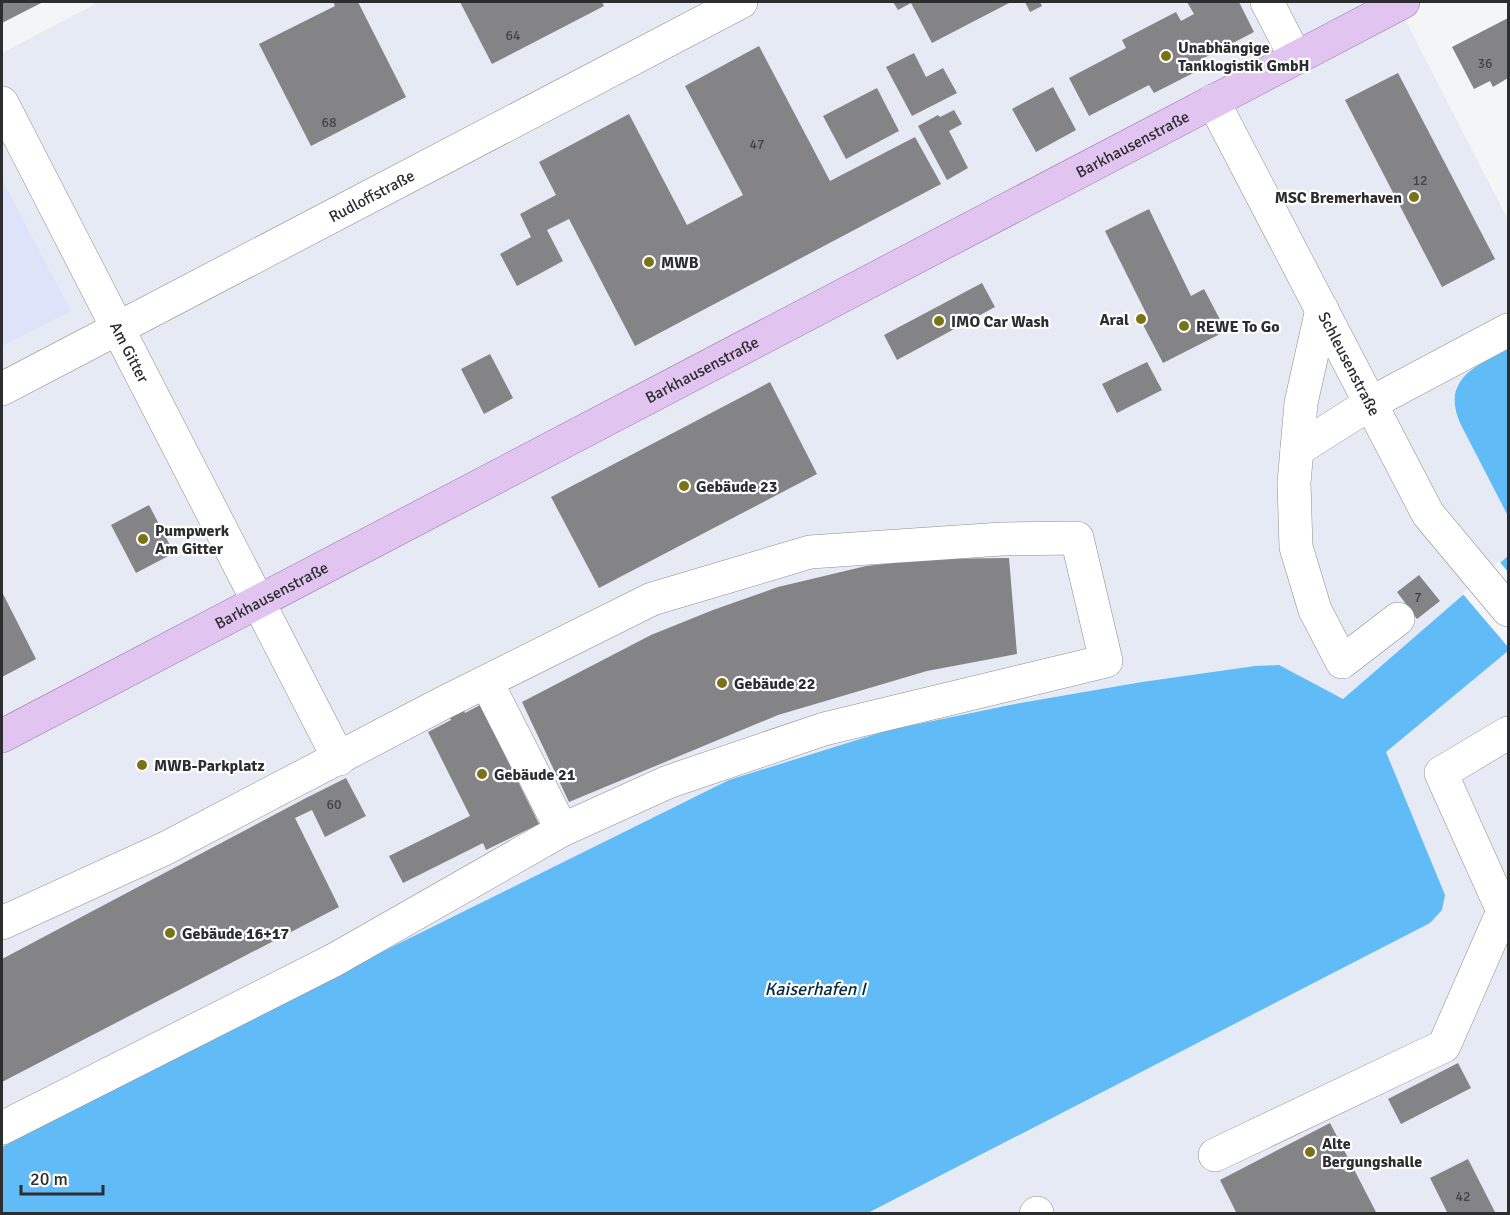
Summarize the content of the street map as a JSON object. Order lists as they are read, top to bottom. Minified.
{"streets":{"main road":["Barkhausenstraße"],"street":["Rudloffstraße","Am Gitter","Schleusenstraße"]},"crossings":[["Barkhausenstraße","Am Gitter"],["Barkhausenstraße","Schleusenstraße"],["Rudloffstraße","Am Gitter"]],"water":["Kaiserhafen I"],"places":["Unabhängige Tanklogistik GmbH","MSC Bremerhaven","MWB","Aral","IMO Car Wash","REWE To Go","Gebäude 23","Pumpwerk Am Gitter","Gebäude 22","MWB-Parkplatz","Gebäude 21","Gebäude 16+17","Alte Bergungshalle"],"house_numbers":["64","36","68","47","12","7","60","42"],"scale_bar":"20 m"}
